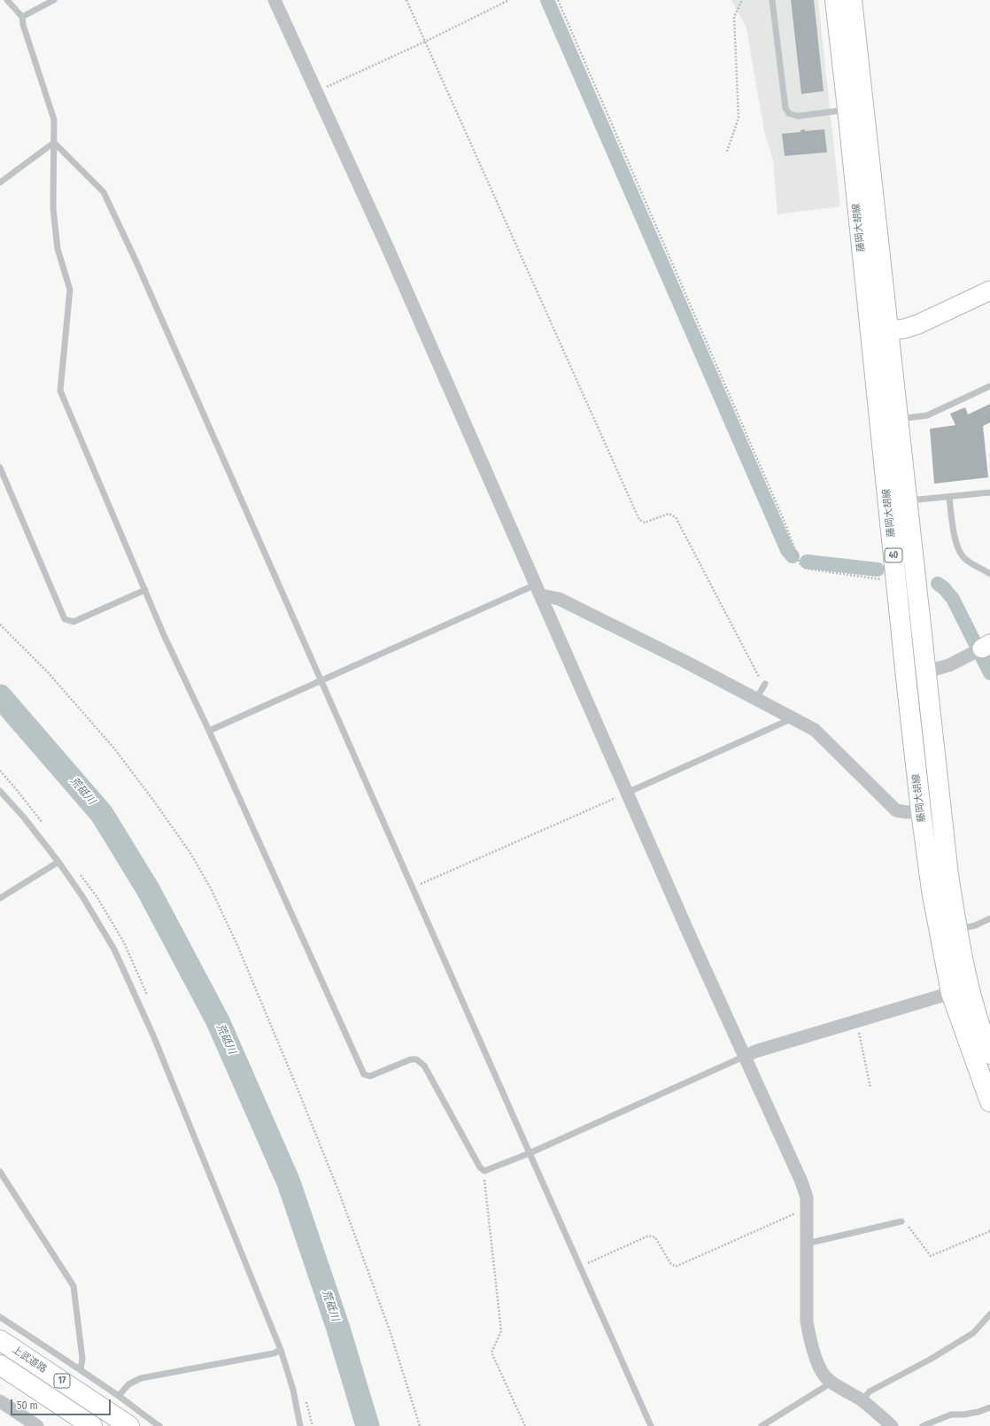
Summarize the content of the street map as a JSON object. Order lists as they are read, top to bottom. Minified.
{"streets":{"main road":["藤岡大胡線","40","上武道路","17"]},"water":["荒砥川"],"scale_bar":"50 m"}
